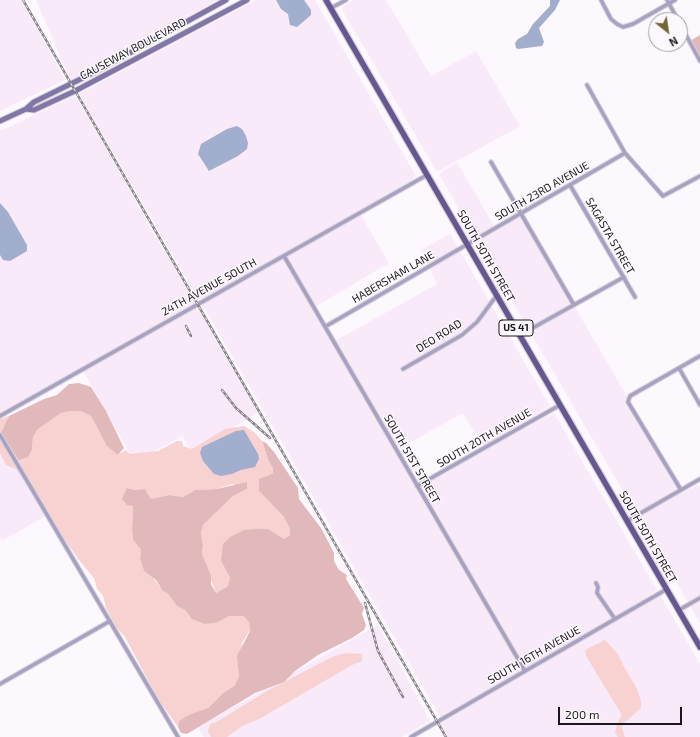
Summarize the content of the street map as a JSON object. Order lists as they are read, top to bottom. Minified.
{"streets":{"main road":["CAUSEWAY BOULEVARD","SOUTH 50TH STREET","US 41"],"street":["SOUTH 23RD AVENUE","SAGASTA STREET","HABERSHAM LANE","24TH AVENUE SOUTH","DEO ROAD","SOUTH 20TH AVENUE","SOUTH 51ST STREET","SOUTH 16TH AVENUE"]},"crossings":[["SOUTH 23RD AVENUE","SAGASTA STREET"],["SOUTH 23RD AVENUE","SOUTH 50TH STREET"],["SOUTH 23RD AVENUE","HABERSHAM LANE"],["SOUTH 50TH STREET","HABERSHAM LANE"],["SOUTH 50TH STREET","24TH AVENUE SOUTH"],["SOUTH 50TH STREET","DEO ROAD"],["SOUTH 50TH STREET","SOUTH 20TH AVENUE"],["SOUTH 50TH STREET","SOUTH 16TH AVENUE"],["24TH AVENUE SOUTH","SOUTH 51ST STREET"],["SOUTH 20TH AVENUE","SOUTH 51ST STREET"],["SOUTH 51ST STREET","SOUTH 16TH AVENUE"]],"scale_bar":"200 m","north":"bottom right"}
